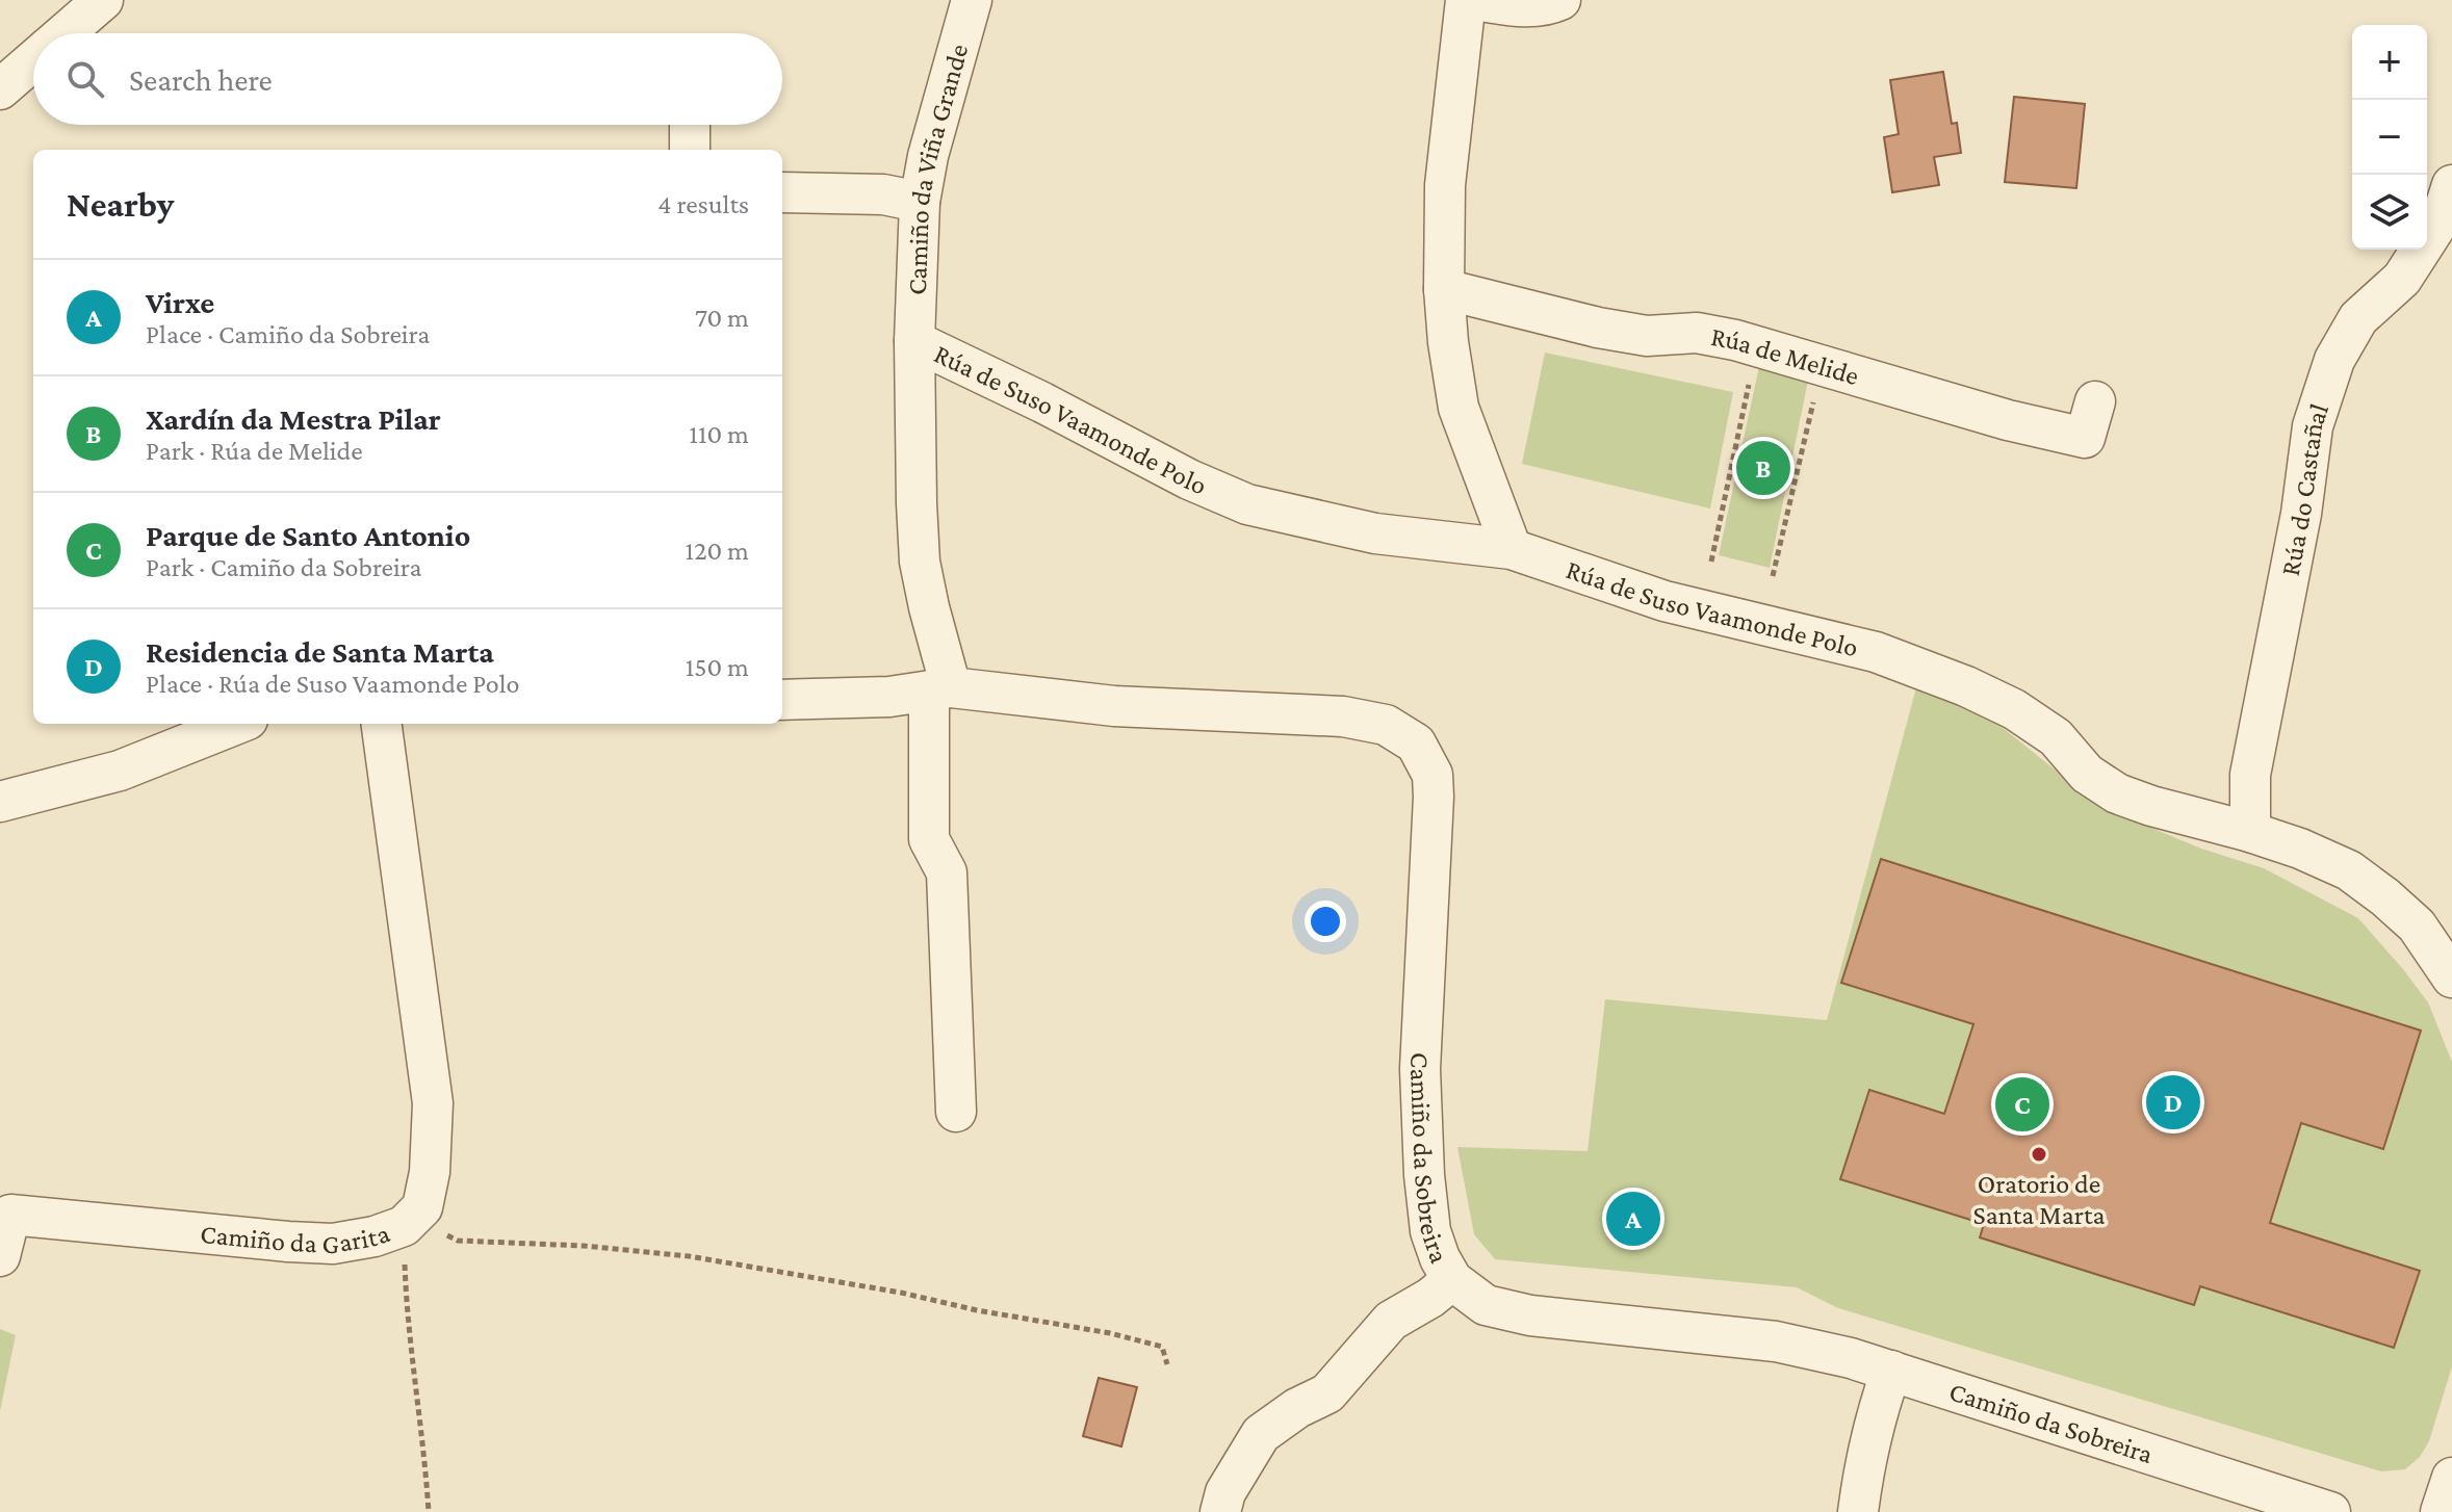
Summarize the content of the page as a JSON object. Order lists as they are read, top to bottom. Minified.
{"streets":{"street":["Camiño da Viña Grande","Rúa de Melide","Rúa de Suso Vaamonde Polo","Rúa do Castañal","Camiño da Sobreira","Camiño da Garita"]},"crossings":[["Camiño da Viña Grande","Rúa de Suso Vaamonde Polo"],["Camiño da Viña Grande","Camiño da Sobreira"],["Rúa de Suso Vaamonde Polo","Rúa do Castañal"]],"places":["Oratorio de Santa Marta"],"page":{"map_buttons":["+","−"],"search":"Search here","heading":["Nearby","4 results"],"list":[{"mark":"A","name":"Virxe","note":"Place · Camiño da Sobreira","value":"70 m"},{"mark":"B","name":"Xardín da Mestra Pilar","note":"Park · Rúa de Melide","value":"110 m"},{"mark":"C","name":"Parque de Santo Antonio","note":"Park · Camiño da Sobreira","value":"120 m"},{"mark":"D","name":"Residencia de Santa Marta","note":"Place · Rúa de Suso Vaamonde Polo","value":"150 m"}],"pins":["B","D","C","A"]}}
